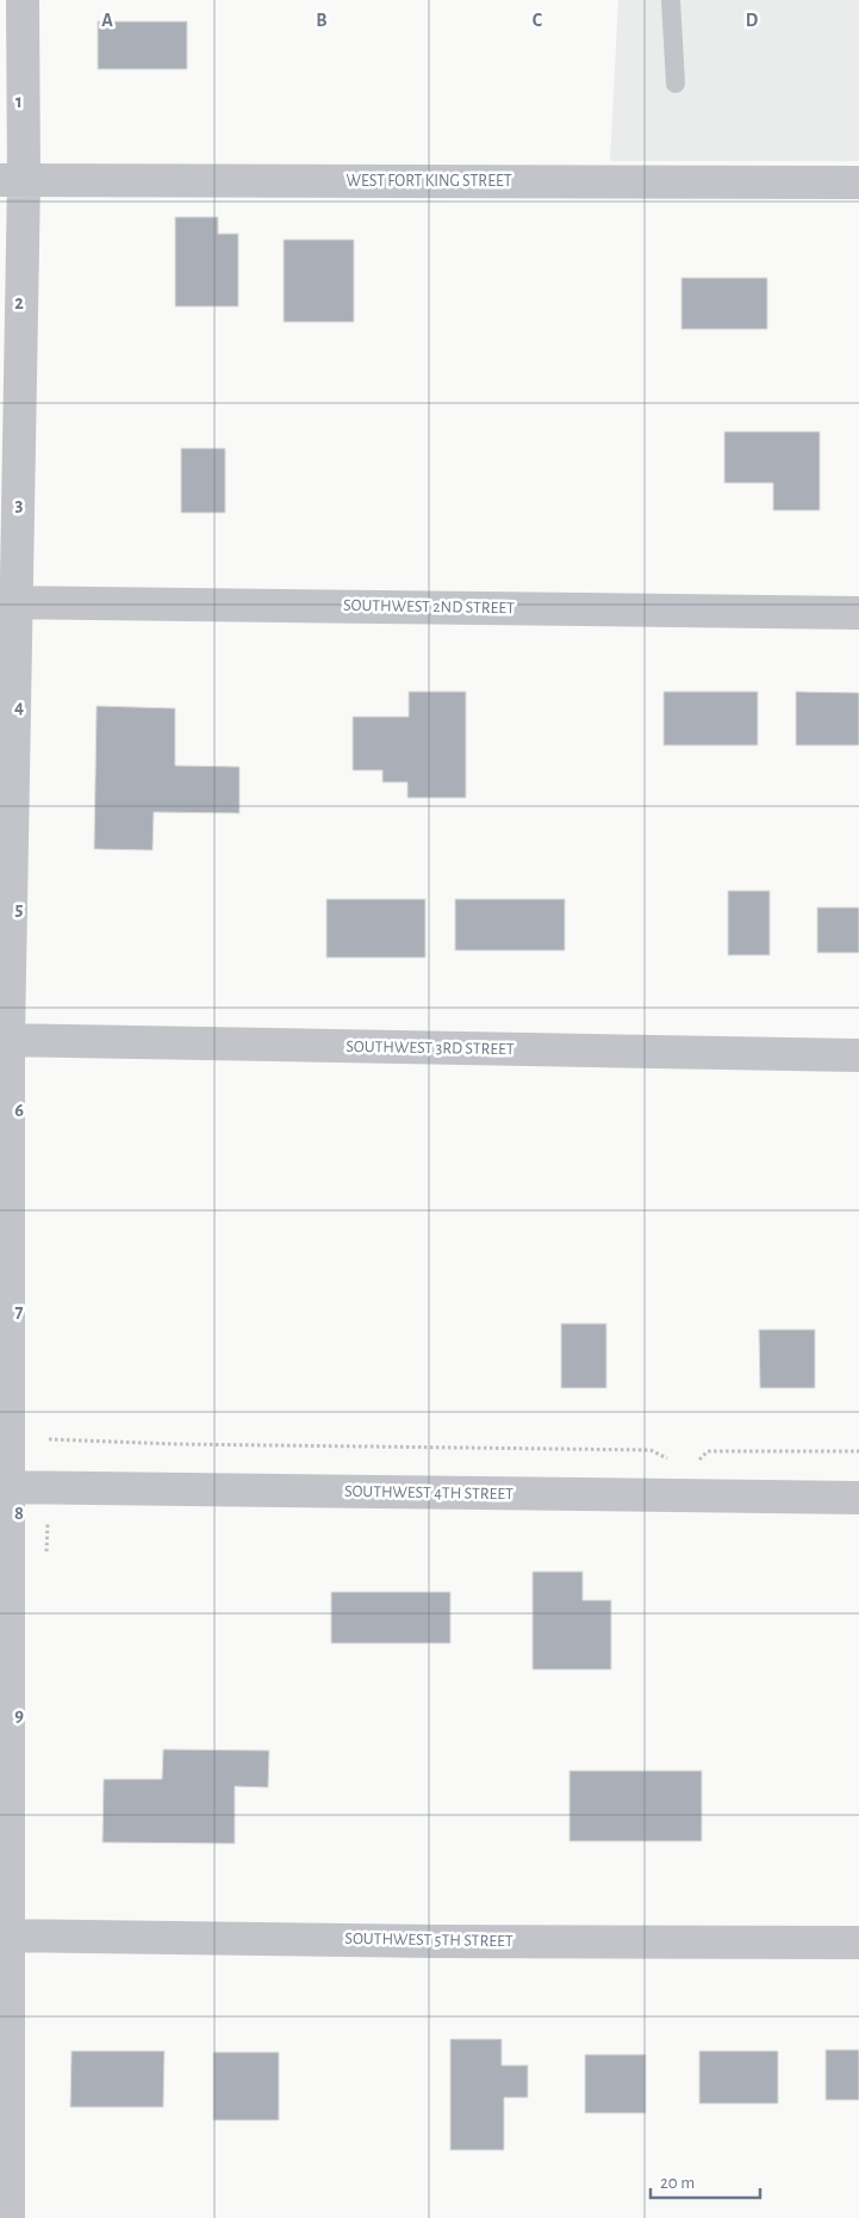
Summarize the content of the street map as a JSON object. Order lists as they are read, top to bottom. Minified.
{"streets":{"street":["WEST FORT KING STREET","SOUTHWEST 2ND STREET","SOUTHWEST 3RD STREET","SOUTHWEST 4TH STREET","SOUTHWEST 5TH STREET"]},"scale_bar":"20 m","grid":{"columns":["A","B","C","D"],"rows":["1","2","3","4","5","6","7","8","9"]}}
